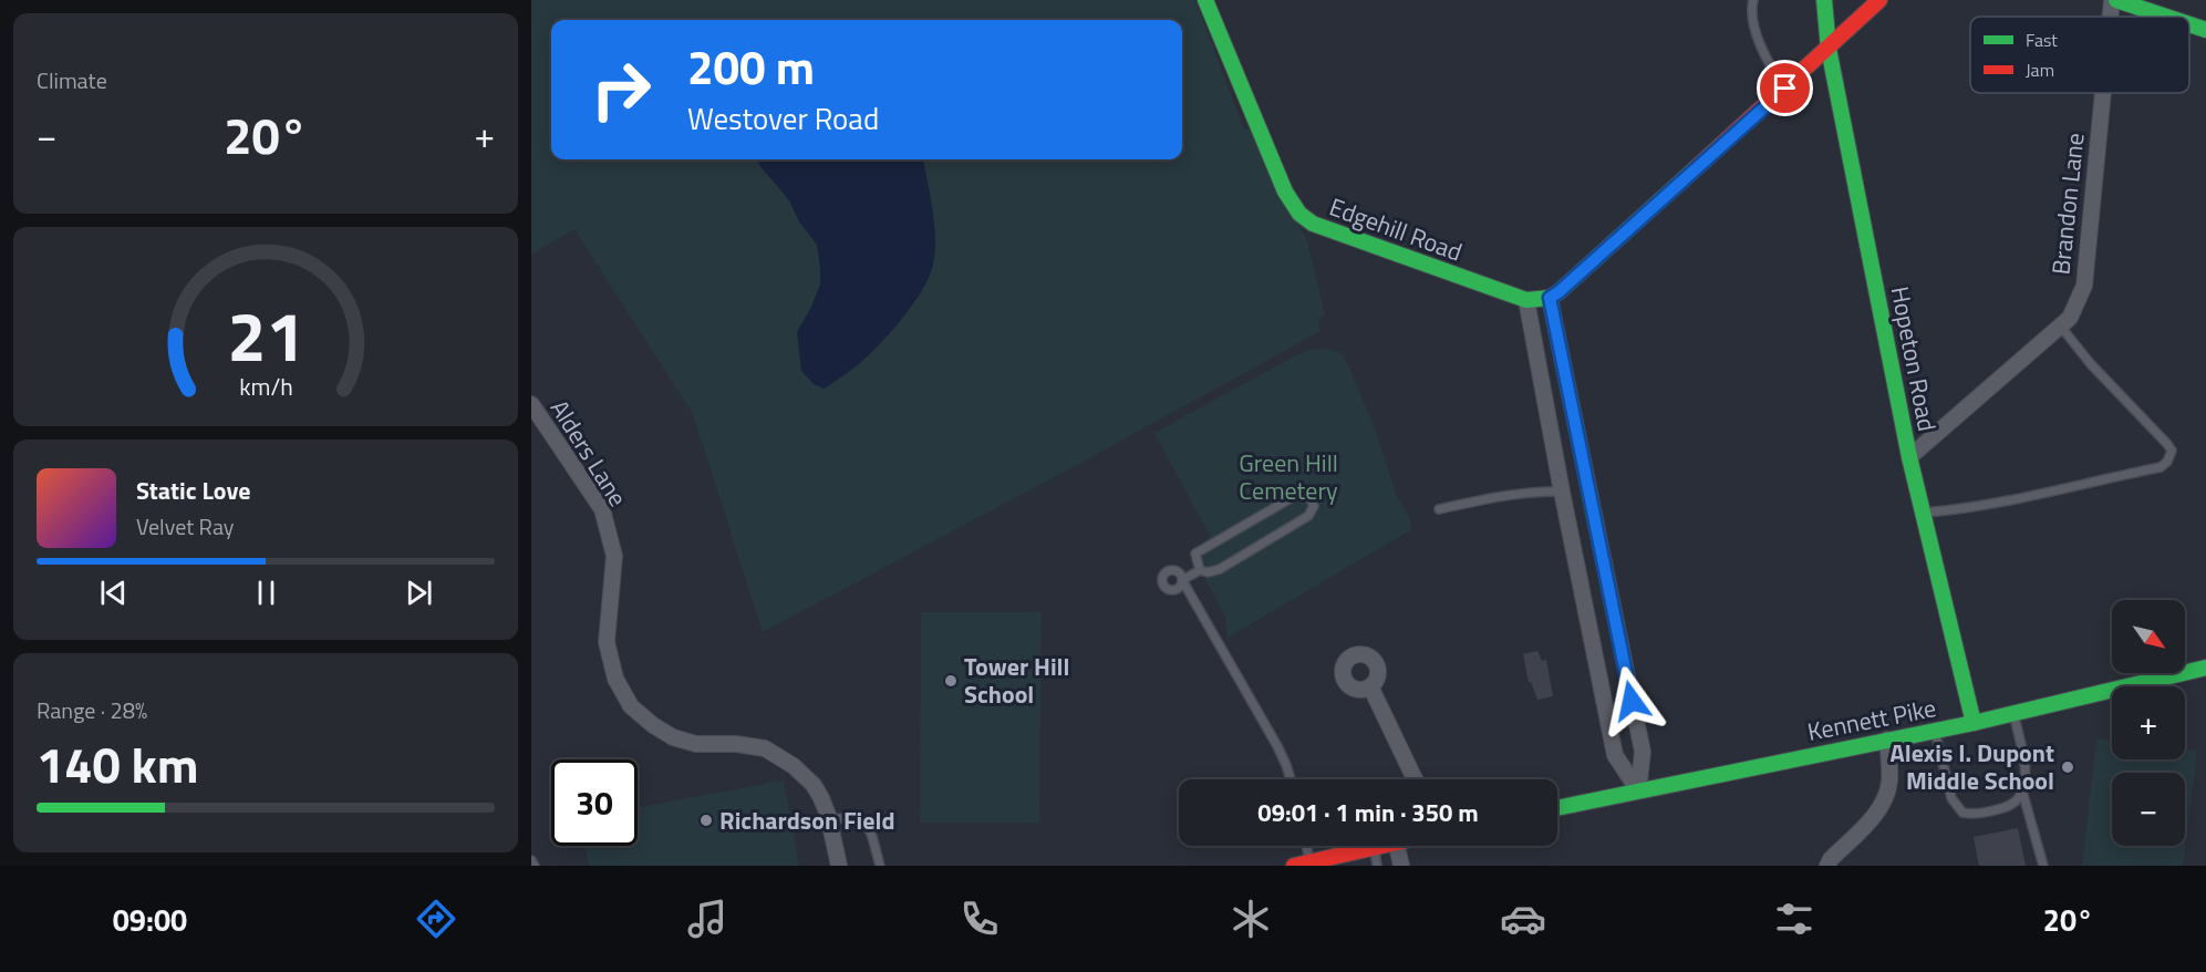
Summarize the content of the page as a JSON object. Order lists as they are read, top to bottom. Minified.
{"streets":{"street":["Brandon Lane","Edgehill Road","Hopeton Road","Alders Lane","Kennett Pike"]},"crossings":[["Brandon Lane","Hopeton Road"],["Hopeton Road","Kennett Pike"]],"parks":["Green Hill Cemetery"],"places":["Tower Hill School","Alexis I. Dupont Middle School","Richardson Field"],"legend":["Fast","Jam"],"north":"bottom right","page":{"tile":["Climate",["Range · 28%","140 km"]],"turn":["200 m","Westover Road"],"heat":["−","20°","+"],"song":["Static Love","Velvet Ray"],"map_buttons":["+","−"],"limit":"30","trip":"09:01 · 1 min · 350 m","tabs":["09:00","20°"],"gauge":["21","km/h"]}}
